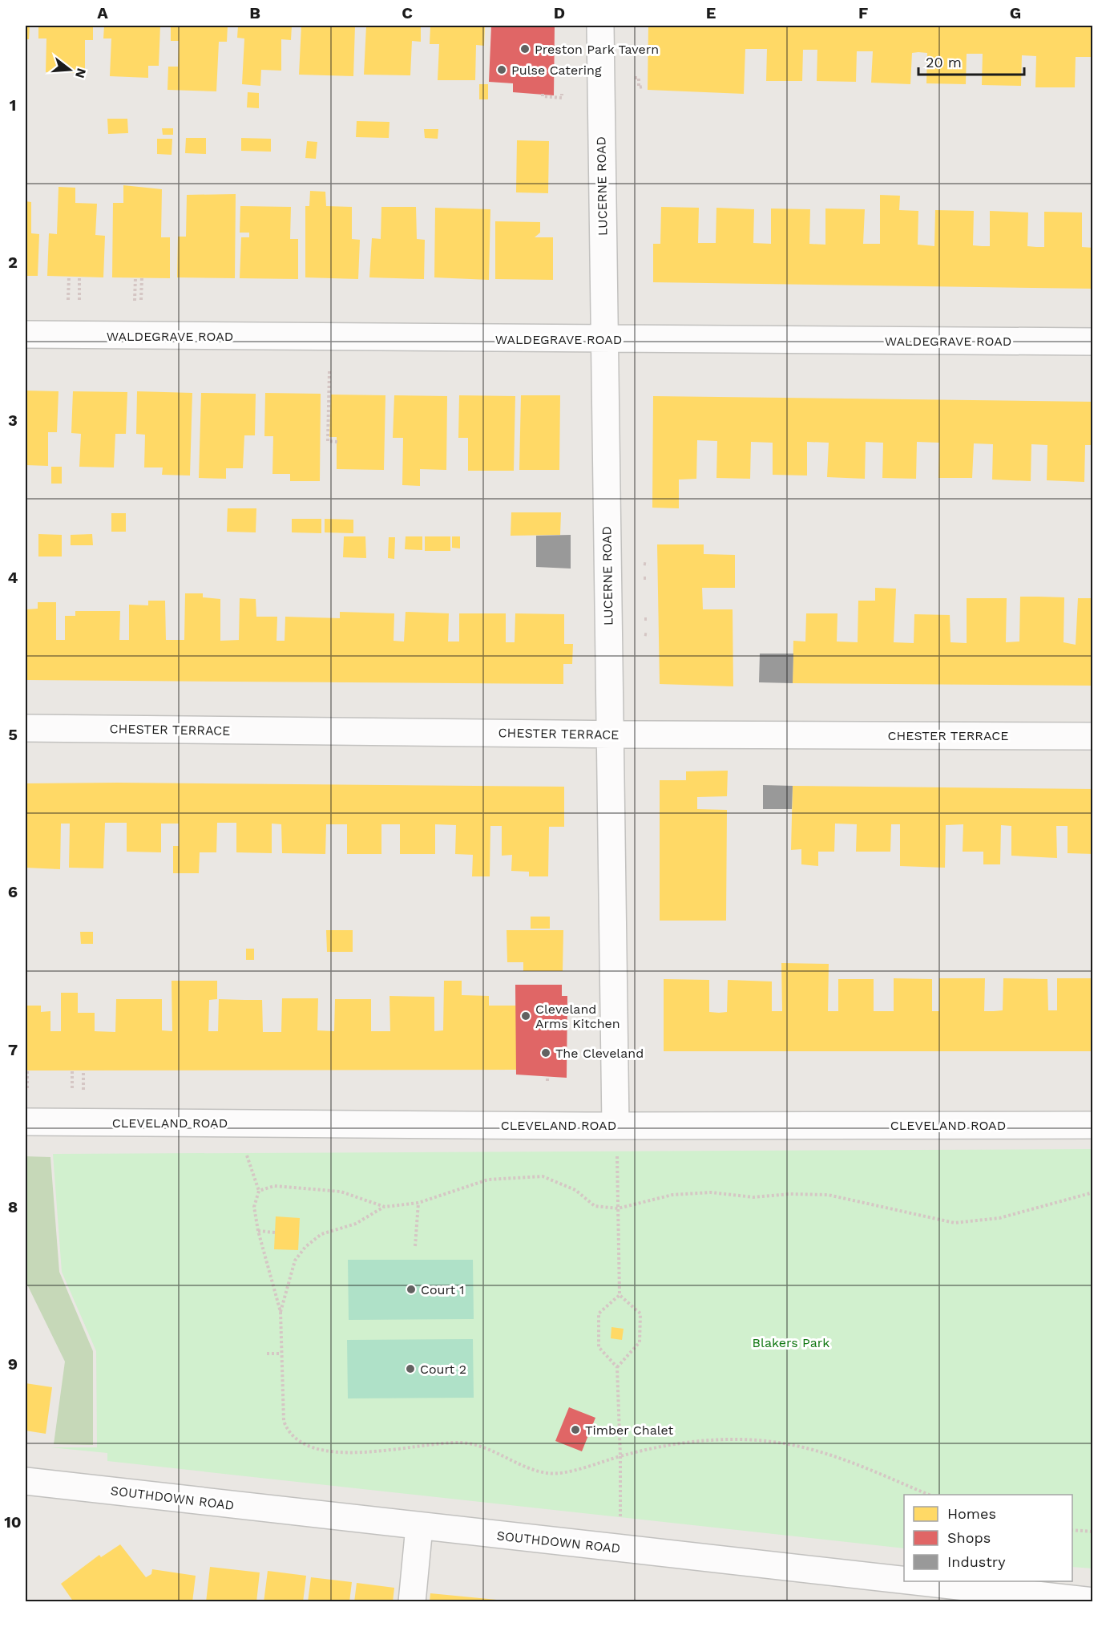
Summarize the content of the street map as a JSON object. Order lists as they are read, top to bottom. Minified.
{"streets":{"street":["LUCERNE ROAD","WALDEGRAVE ROAD","CHESTER TERRACE","CLEVELAND ROAD","SOUTHDOWN ROAD"]},"crossings":[["LUCERNE ROAD","WALDEGRAVE ROAD"],["LUCERNE ROAD","CHESTER TERRACE"],["LUCERNE ROAD","CLEVELAND ROAD"]],"parks":["Blakers Park"],"places":["Preston Park Tavern","Pulse Catering","Cleveland Arms Kitchen","The Cleveland","Court 1","Court 2","Timber Chalet"],"legend":["Homes","Shops","Industry"],"scale_bar":"20 m","north":"right","grid":{"columns":["A","B","C","D","E","F","G"],"rows":["1","2","3","4","5","6","7","8","9","10"]}}
